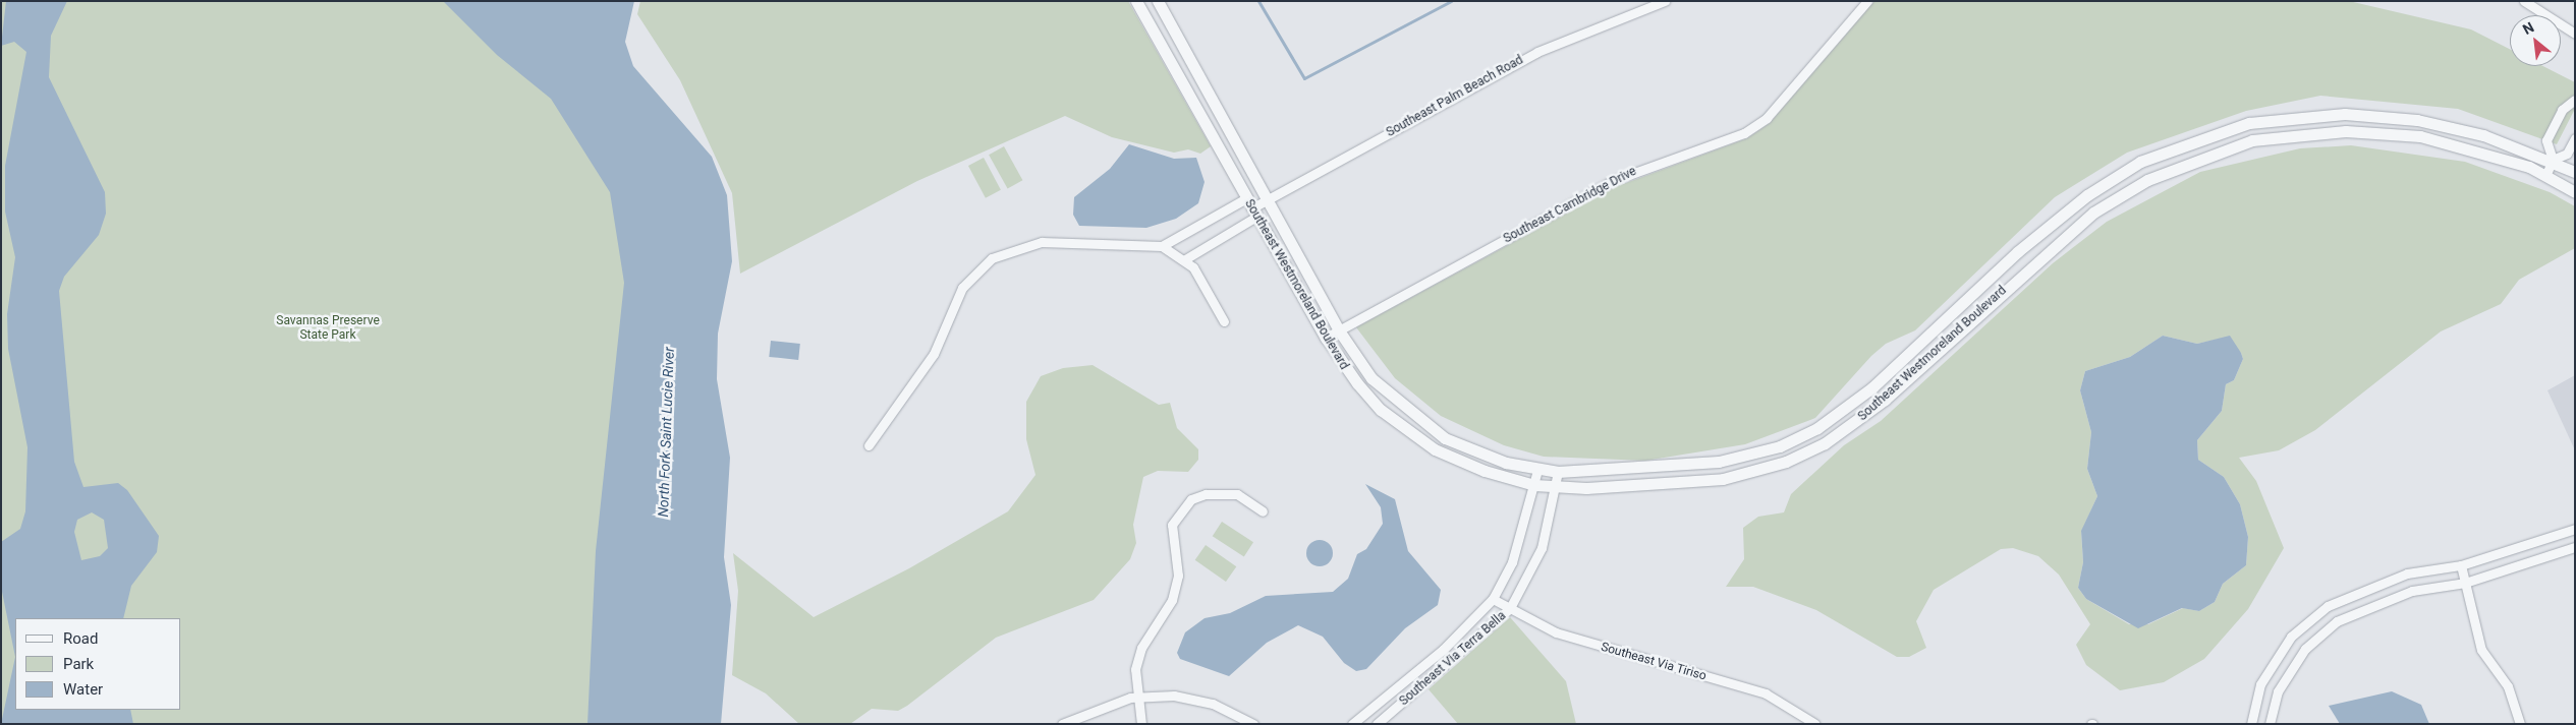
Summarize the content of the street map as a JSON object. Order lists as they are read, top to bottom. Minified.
{"streets":{"street":["Southeast Palm Beach Road","Southeast Cambridge Drive","Southeast Westmoreland Boulevard","Southeast Via Terra Bella","Southeast Via Tiriso"]},"crossings":[["Southeast Palm Beach Road","Southeast Westmoreland Boulevard"],["Southeast Cambridge Drive","Southeast Westmoreland Boulevard"],["Southeast Westmoreland Boulevard","Southeast Via Terra Bella"],["Southeast Via Terra Bella","Southeast Via Tiriso"]],"water":["North Fork Saint Lucie River"],"parks":["Savannas Preserve State Park"],"legend":["Road","Park","Water"],"north":"top left"}
